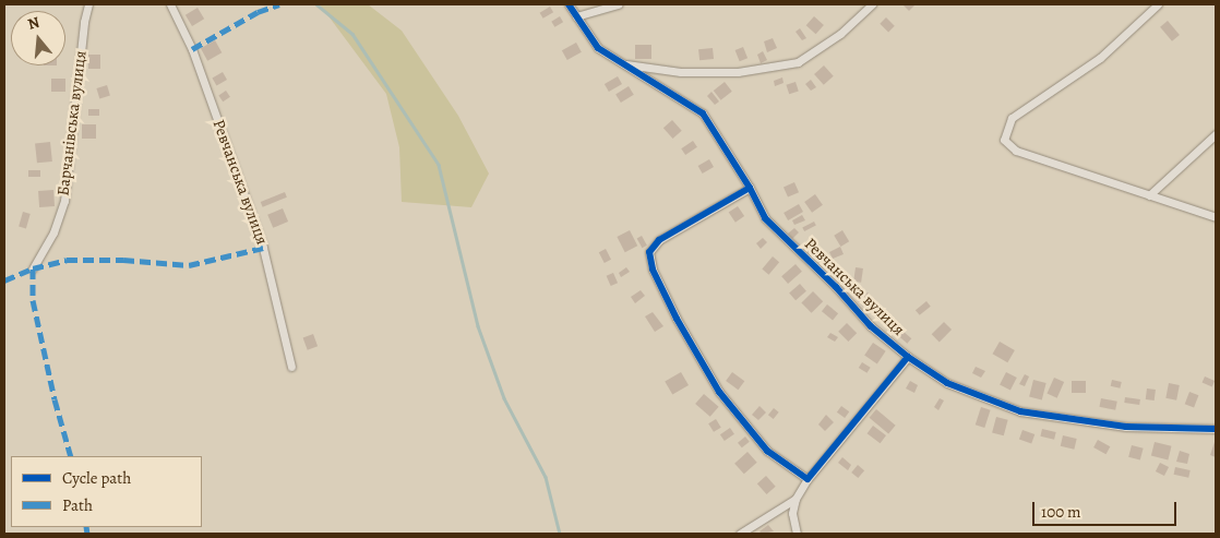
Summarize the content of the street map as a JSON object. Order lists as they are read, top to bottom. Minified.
{"streets":{"street":["Барчанівська вулиця","Ревчанська вулиця"]},"legend":["Cycle path","Path"],"scale_bar":"100 m","north":"top"}
